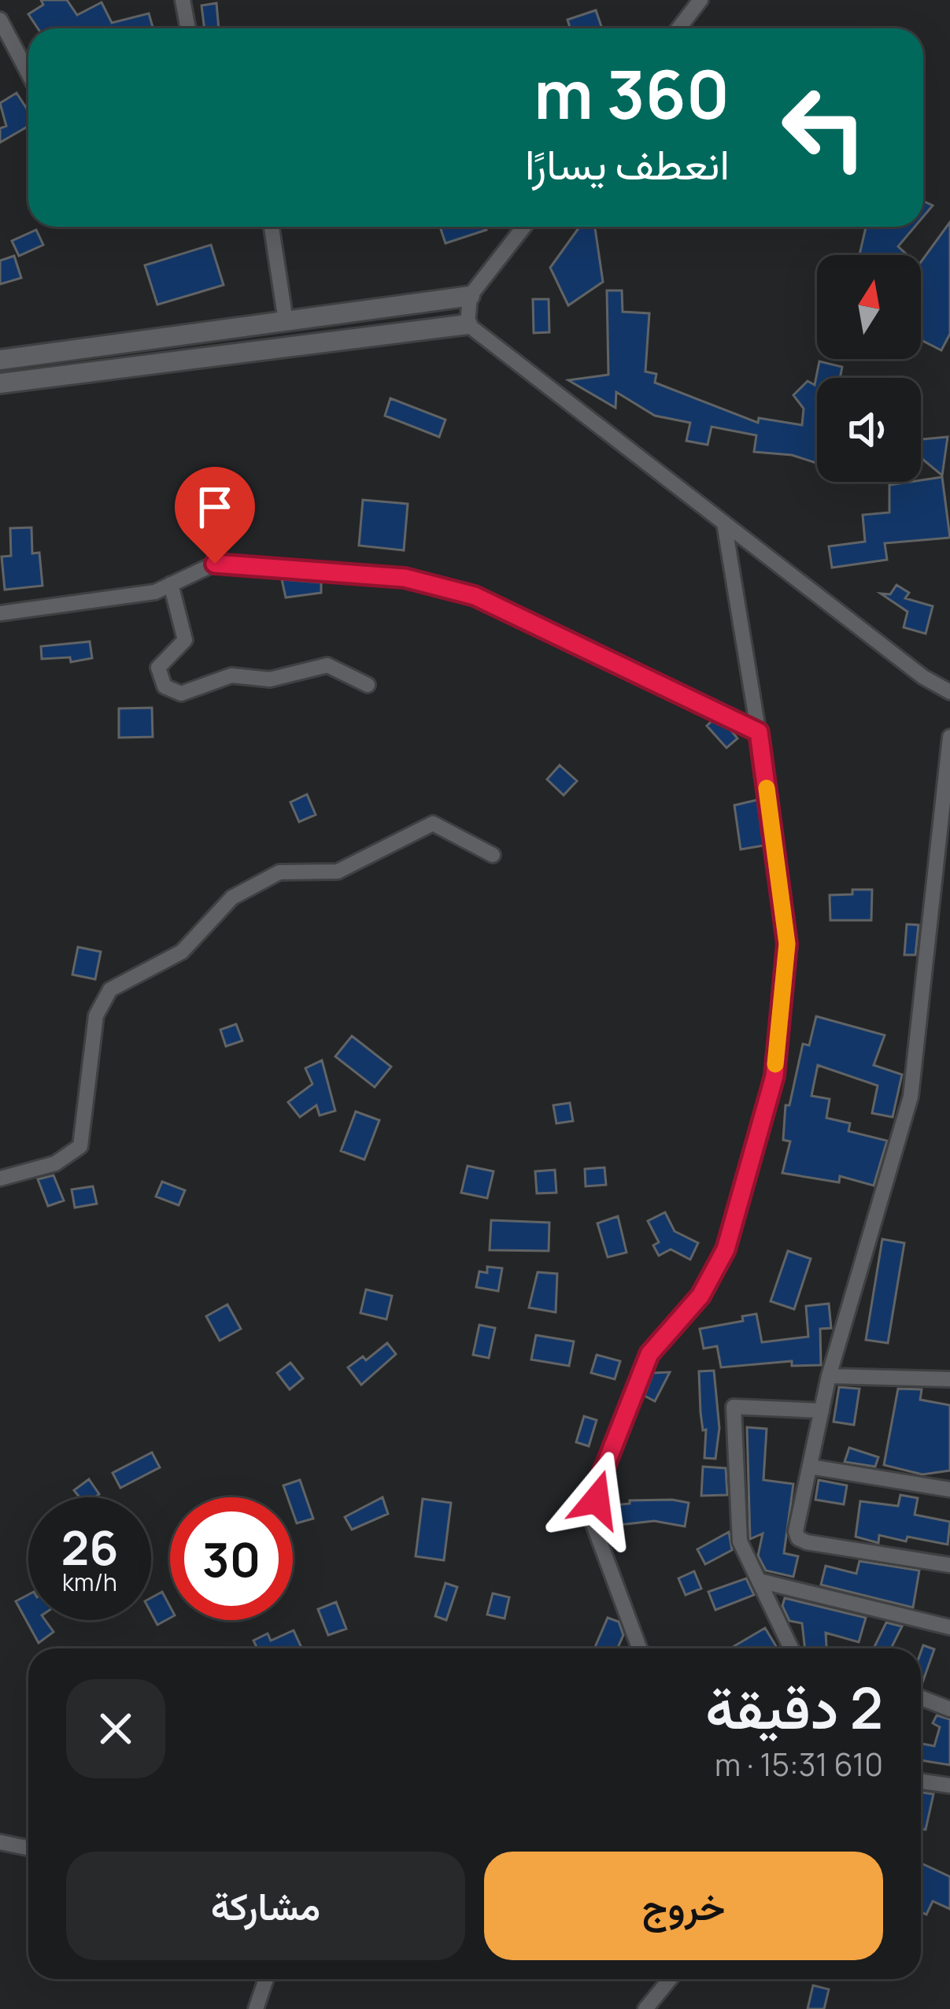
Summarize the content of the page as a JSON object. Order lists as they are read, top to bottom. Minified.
{"north":"top","page":{"turn":["360 m","انعطف يسارًا"],"speed":"26 km/h","limit":"30","heading":["2 دقيقة","610 m · 15:31"],"buttons":["خروج","مشاركة"]}}
